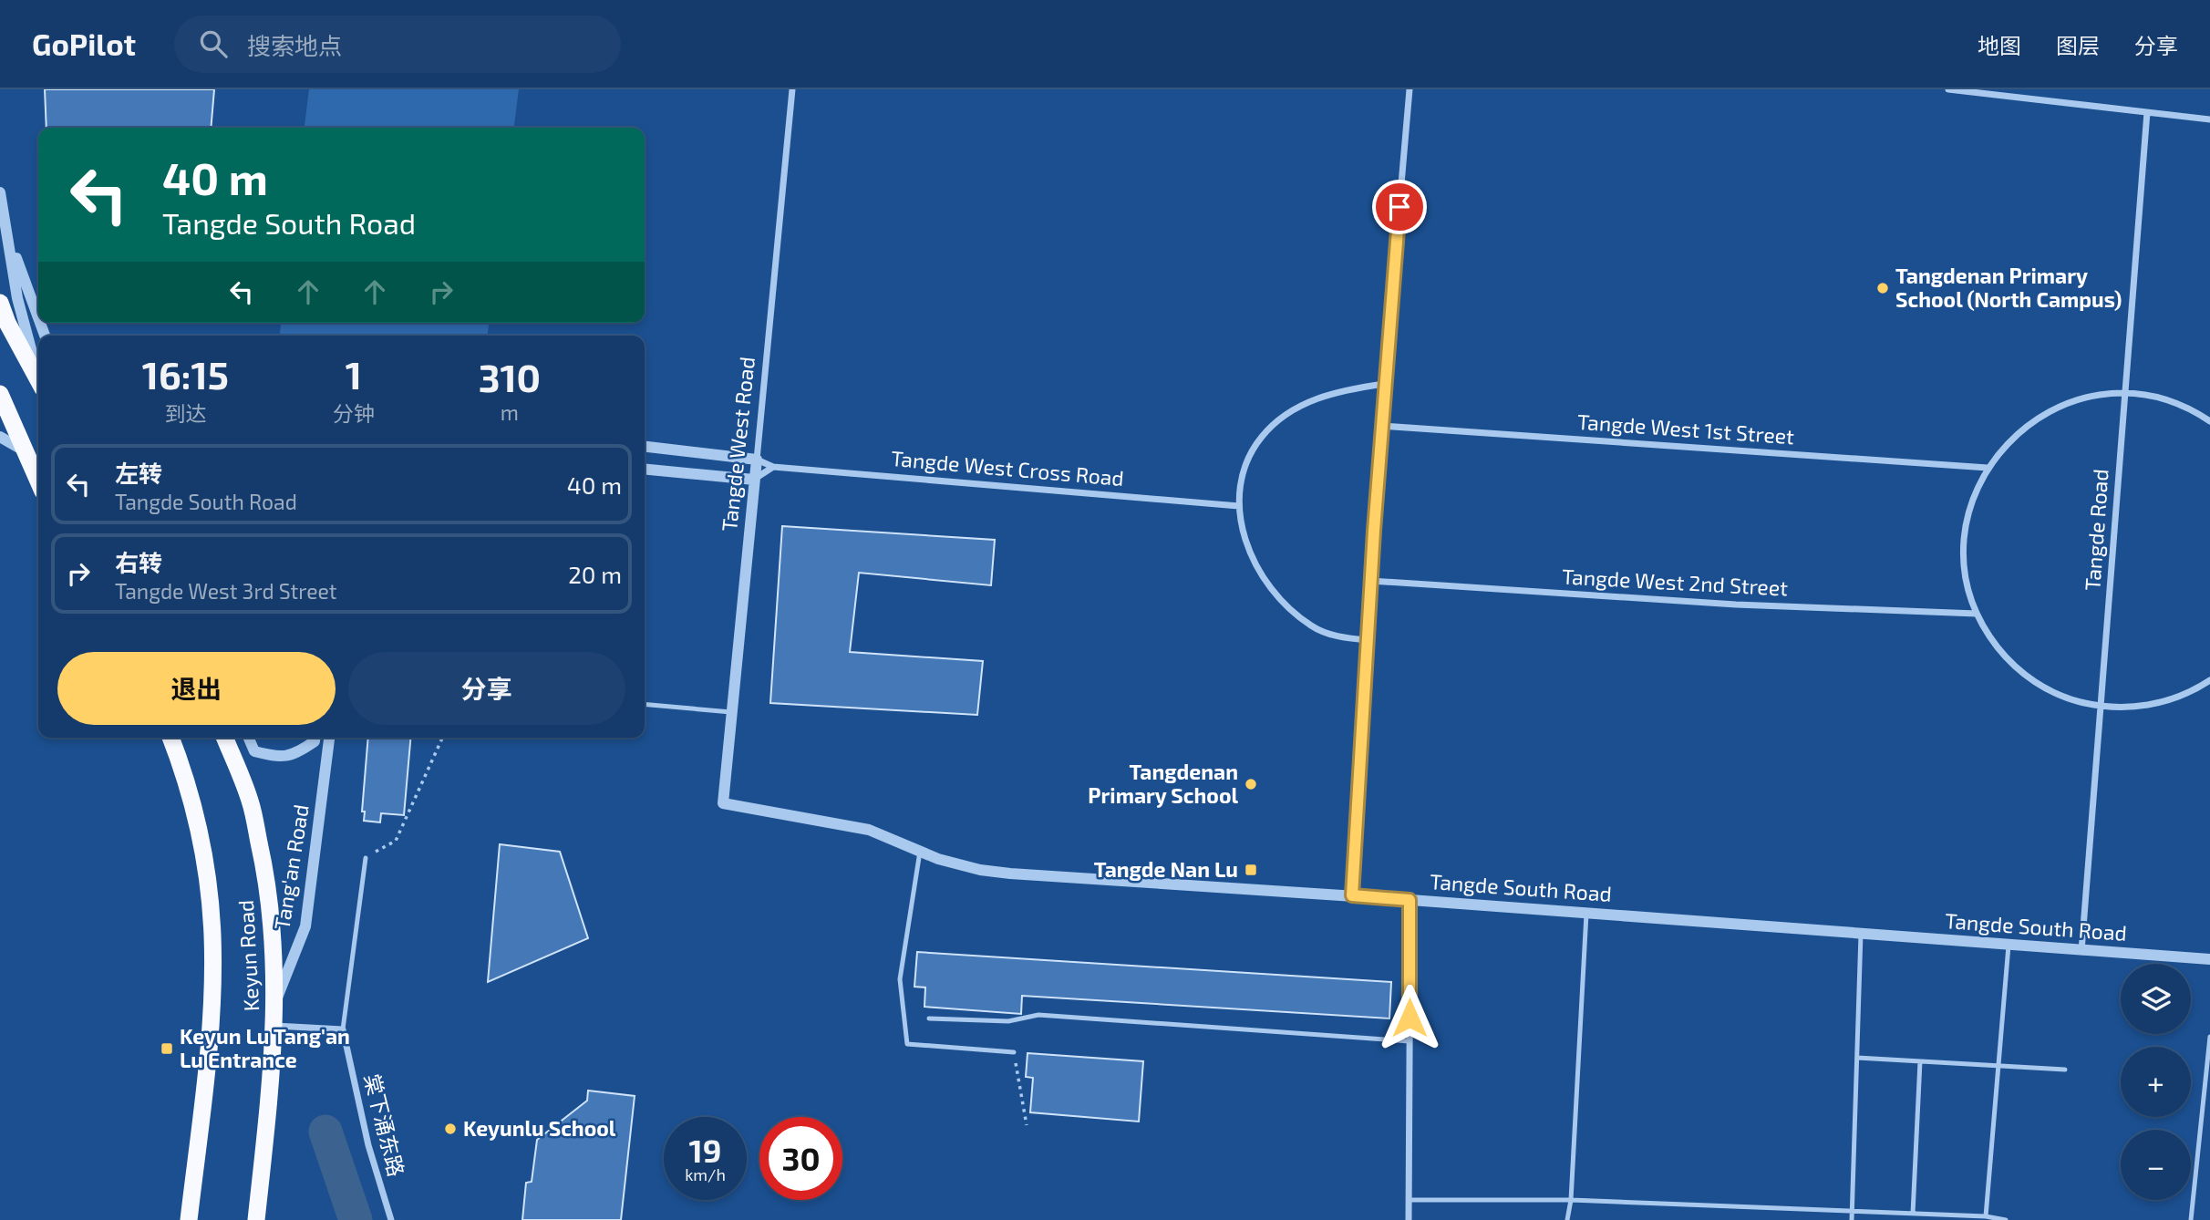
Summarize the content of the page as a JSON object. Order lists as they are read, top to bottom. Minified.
{"streets":{"highway":["Keyun Road"],"street":["Tangde West 1st Street","Tangde West Road","Tangde West Cross Road","Tangde Road","Tangde West 2nd Street","Tang'an Road","Tangde South Road","棠下涌东路"]},"crossings":[["Tangde West Road","Tangde West Cross Road"],["Tangde West Road","Tangde South Road"],["Tangde Road","Tangde South Road"],["Tang'an Road","Keyun Road"]],"places":{"other":["Tangdenan Primary School (North Campus)","Tangdenan Primary School","Keyunlu School"],"transit":["Tangde Nan Lu","Keyun Lu Tang'an Lu Entrance"]},"page":{"header":"GoPilot","search":"搜索地点","nav":["地图","图层","分享"],"turn":["40 m","Tangde South Road"],"eta":["16:15","到达","1","分钟","310","m"],"list":[{"name":"左转","note":"Tangde South Road","value":"40 m"},{"name":"右转","note":"Tangde West 3rd Street","value":"20 m"}],"buttons":["退出","分享"],"map_buttons":["+","−"],"speed":"19 km/h","limit":"30"}}
